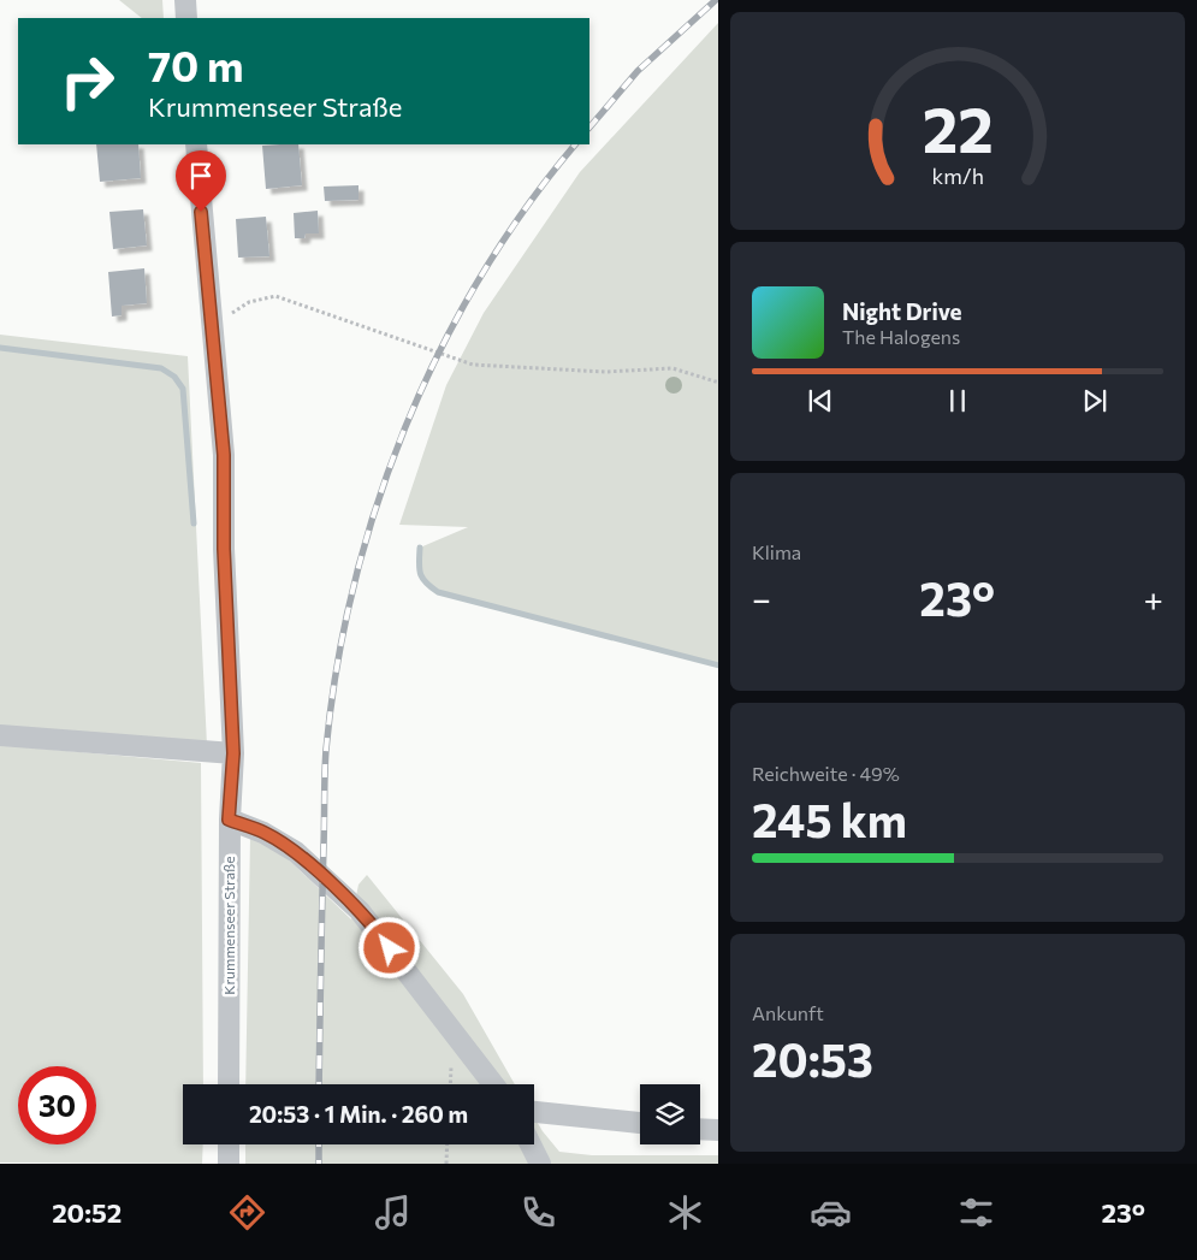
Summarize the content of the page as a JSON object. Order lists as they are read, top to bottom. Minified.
{"streets":{"street":["Krummenseer Straße"]},"page":{"turn":["70 m","Krummenseer Straße"],"song":["Night Drive","The Halogens"],"tile":["Klima",["Reichweite · 49%","245 km"],["Ankunft","20:53"]],"heat":["−","23°","+"],"limit":"30","trip":"20:53 · 1 Min. · 260 m","tabs":["20:52","23°"],"gauge":["22","km/h"]}}
